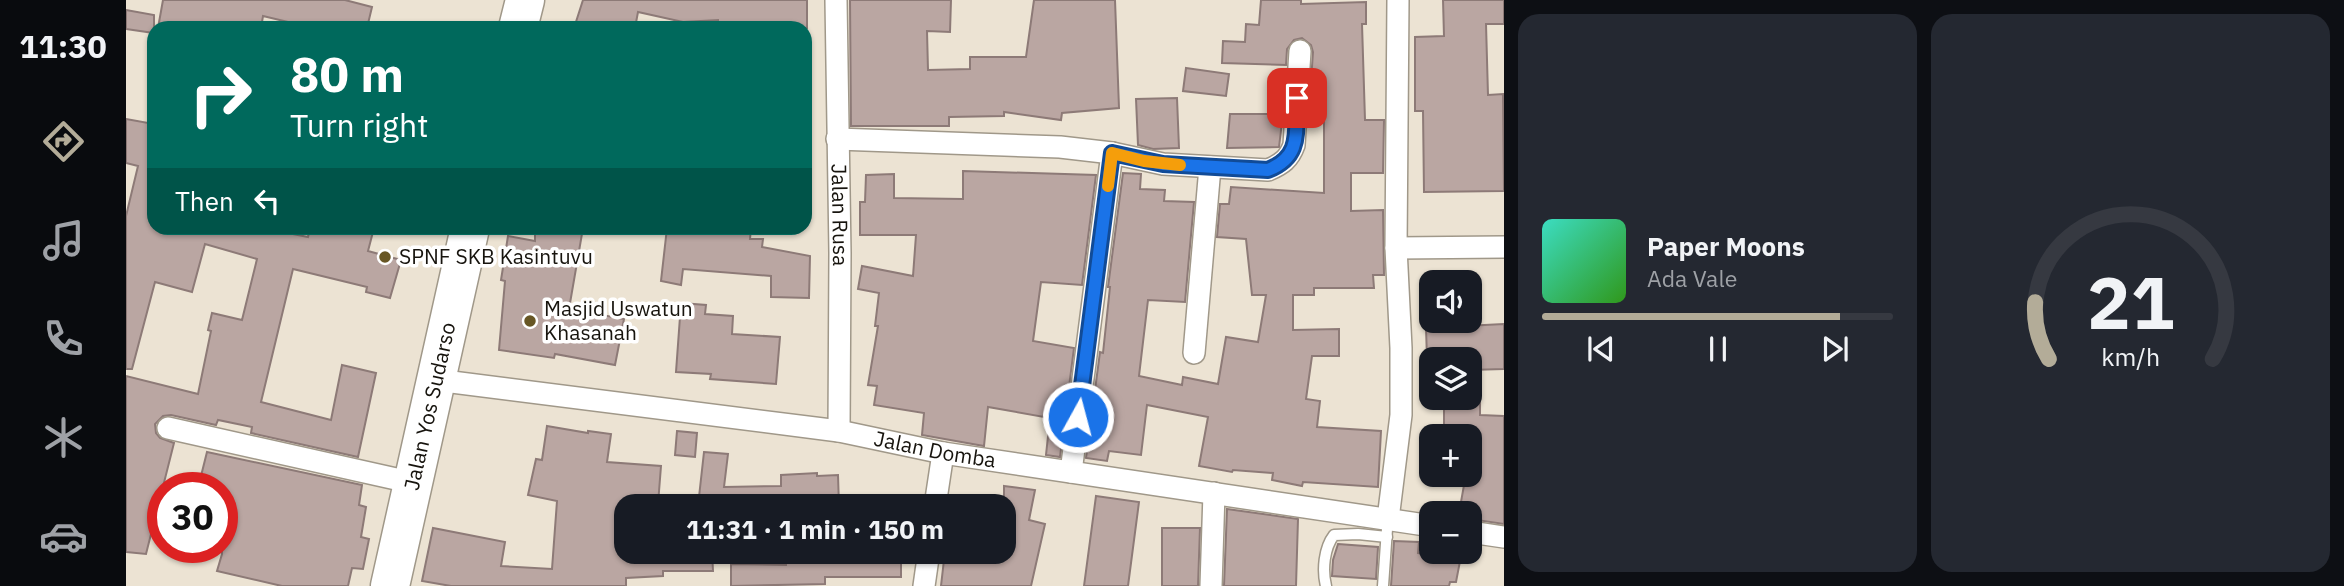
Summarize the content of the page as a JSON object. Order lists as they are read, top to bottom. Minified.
{"streets":{"highway":["Jalan Yos Sudarso"],"street":["Jalan Rusa","Jalan Domba"]},"crossings":[["Jalan Rusa","Jalan Domba"],["Jalan Yos Sudarso","Jalan Domba"]],"places":["SPNF SKB Kasintuvu","Masjid Uswatun Khasanah"],"page":{"tabs":"11:30","turn":["80 m","Turn right"],"then":"Then","song":["Paper Moons","Ada Vale"],"map_buttons":["+","−"],"limit":"30","trip":"11:31 · 1 min · 150 m","gauge":["21","km/h"]}}
